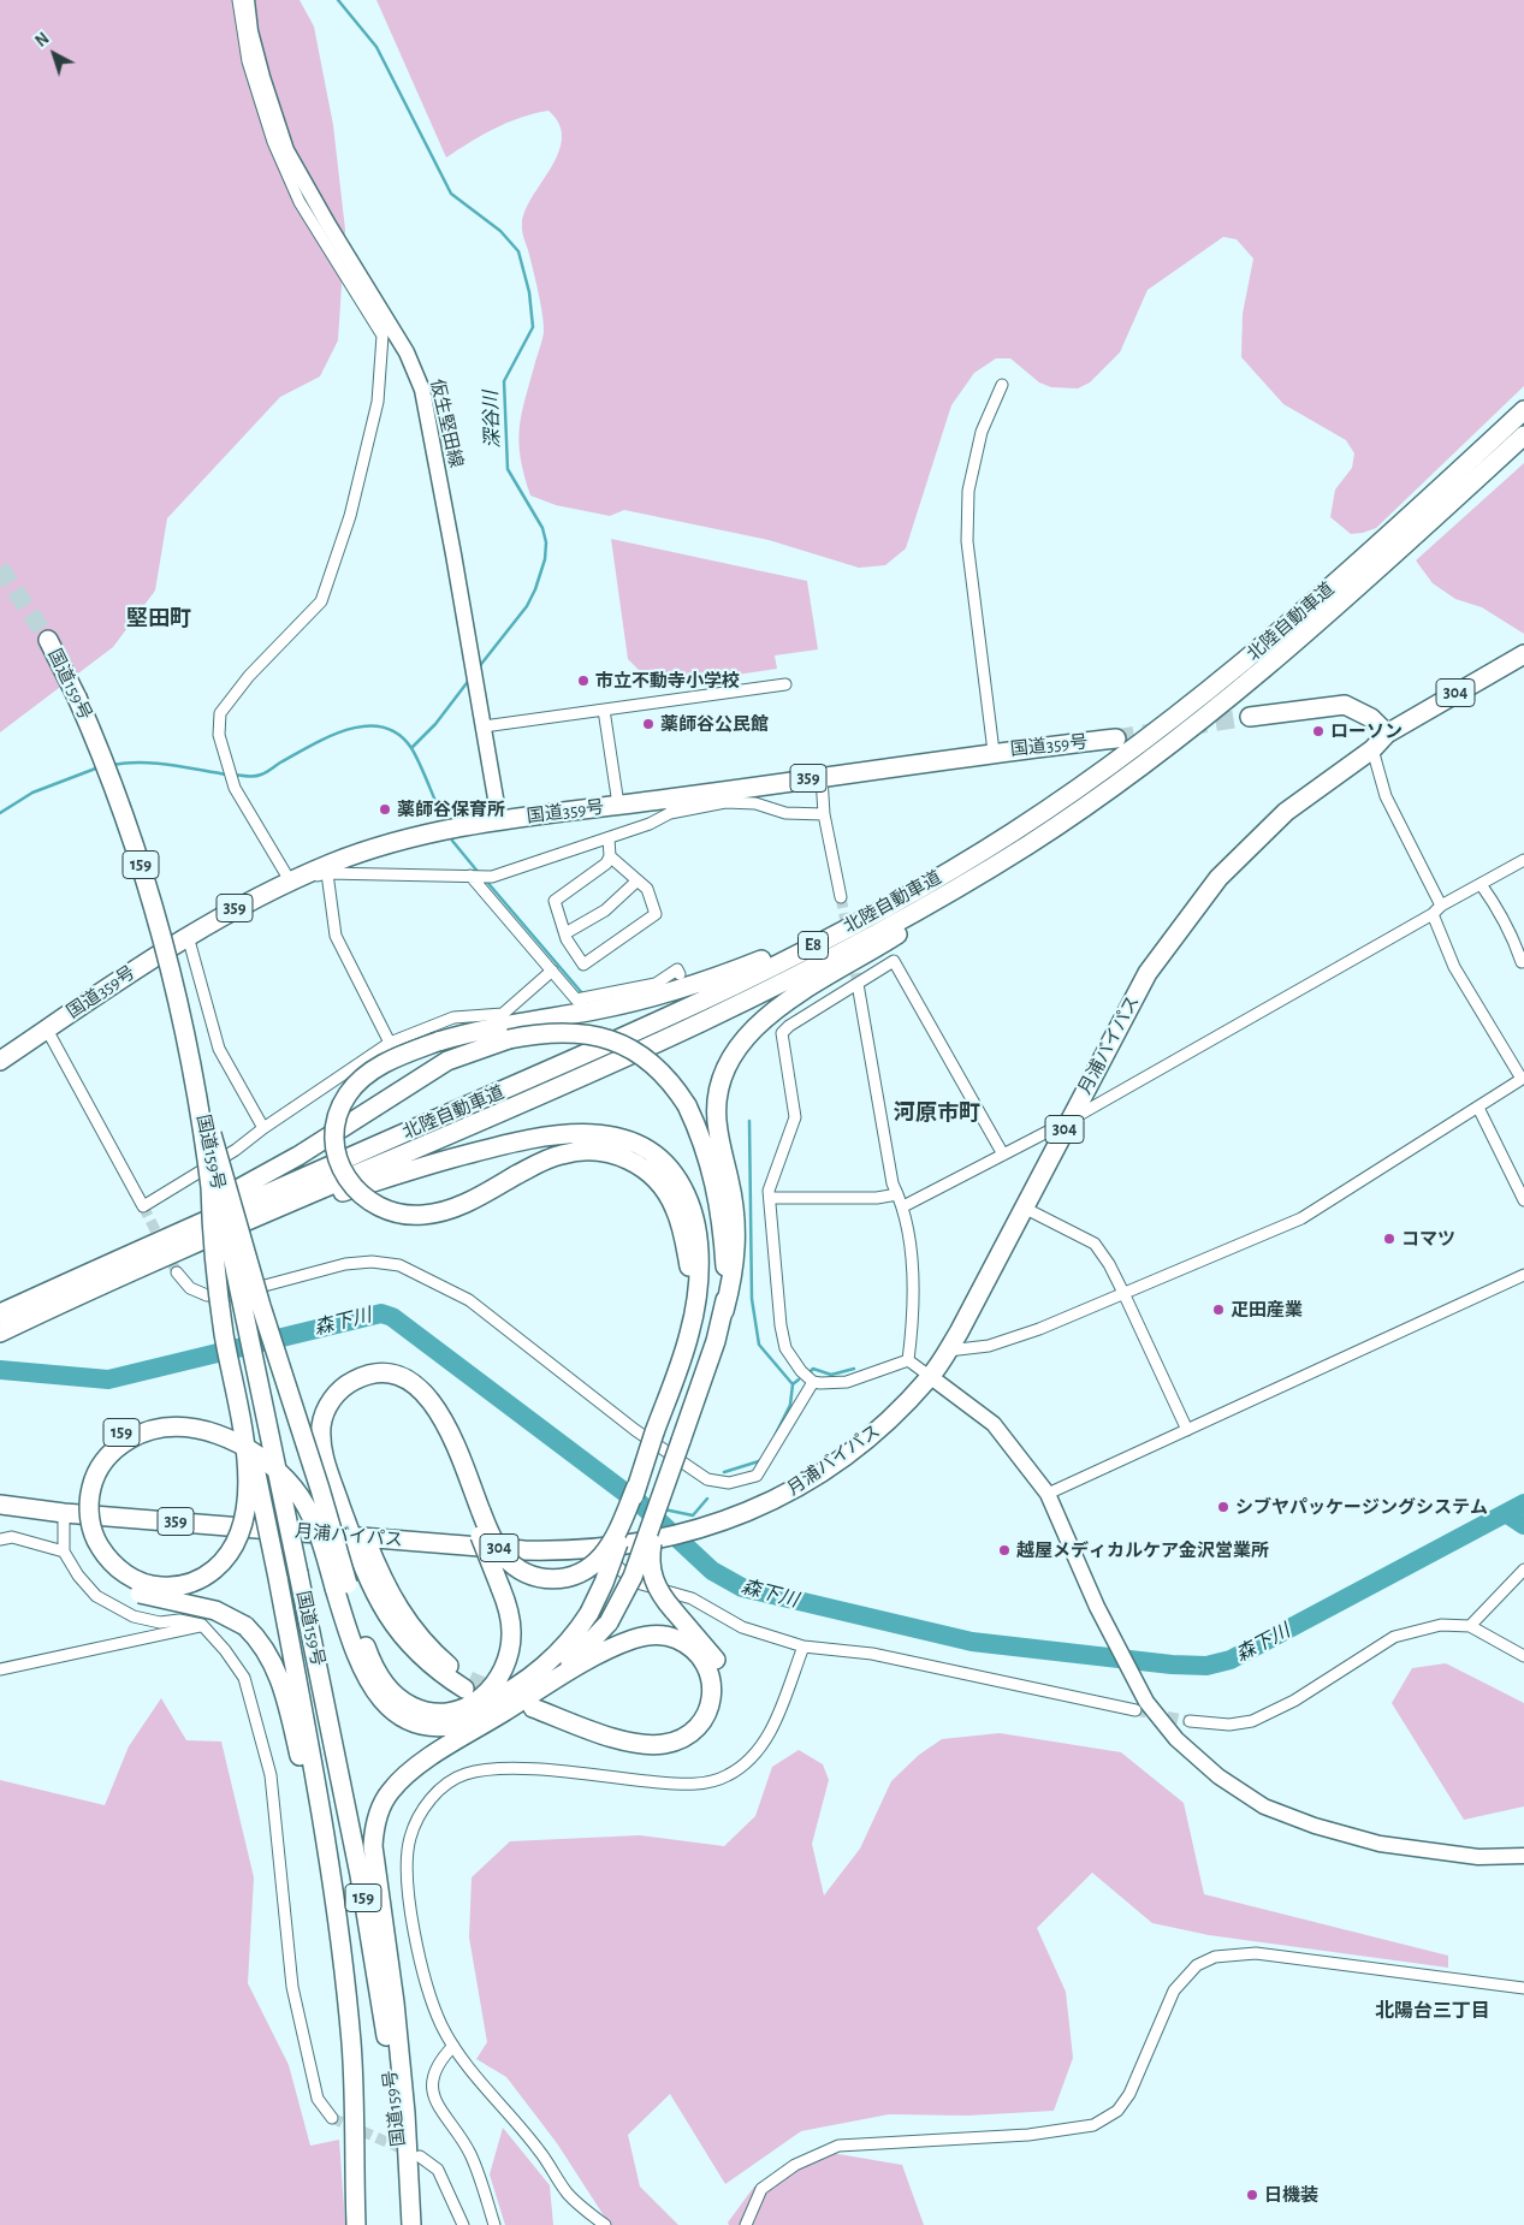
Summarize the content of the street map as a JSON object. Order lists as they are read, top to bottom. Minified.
{"streets":{"highway":["北陸自動車道","国道159号","304","国道359号","359","159","E8","月浦バイパス"],"main road":["仮生堅田線"]},"crossings":[["仮生堅田線","国道359号"],["国道159号","159"],["304","月浦バイパス"],["159","月浦バイパス"]],"districts":["堅田町","河原市町","北陽台三丁目"],"water":["深谷川","森下川"],"places":["市立不動寺小学校","薬師谷公民館","ローソン","薬師谷保育所","コマツ","疋田産業","シブヤパッケージングシステム","越屋メディカルケア金沢営業所","日機装"],"north":"top left"}
